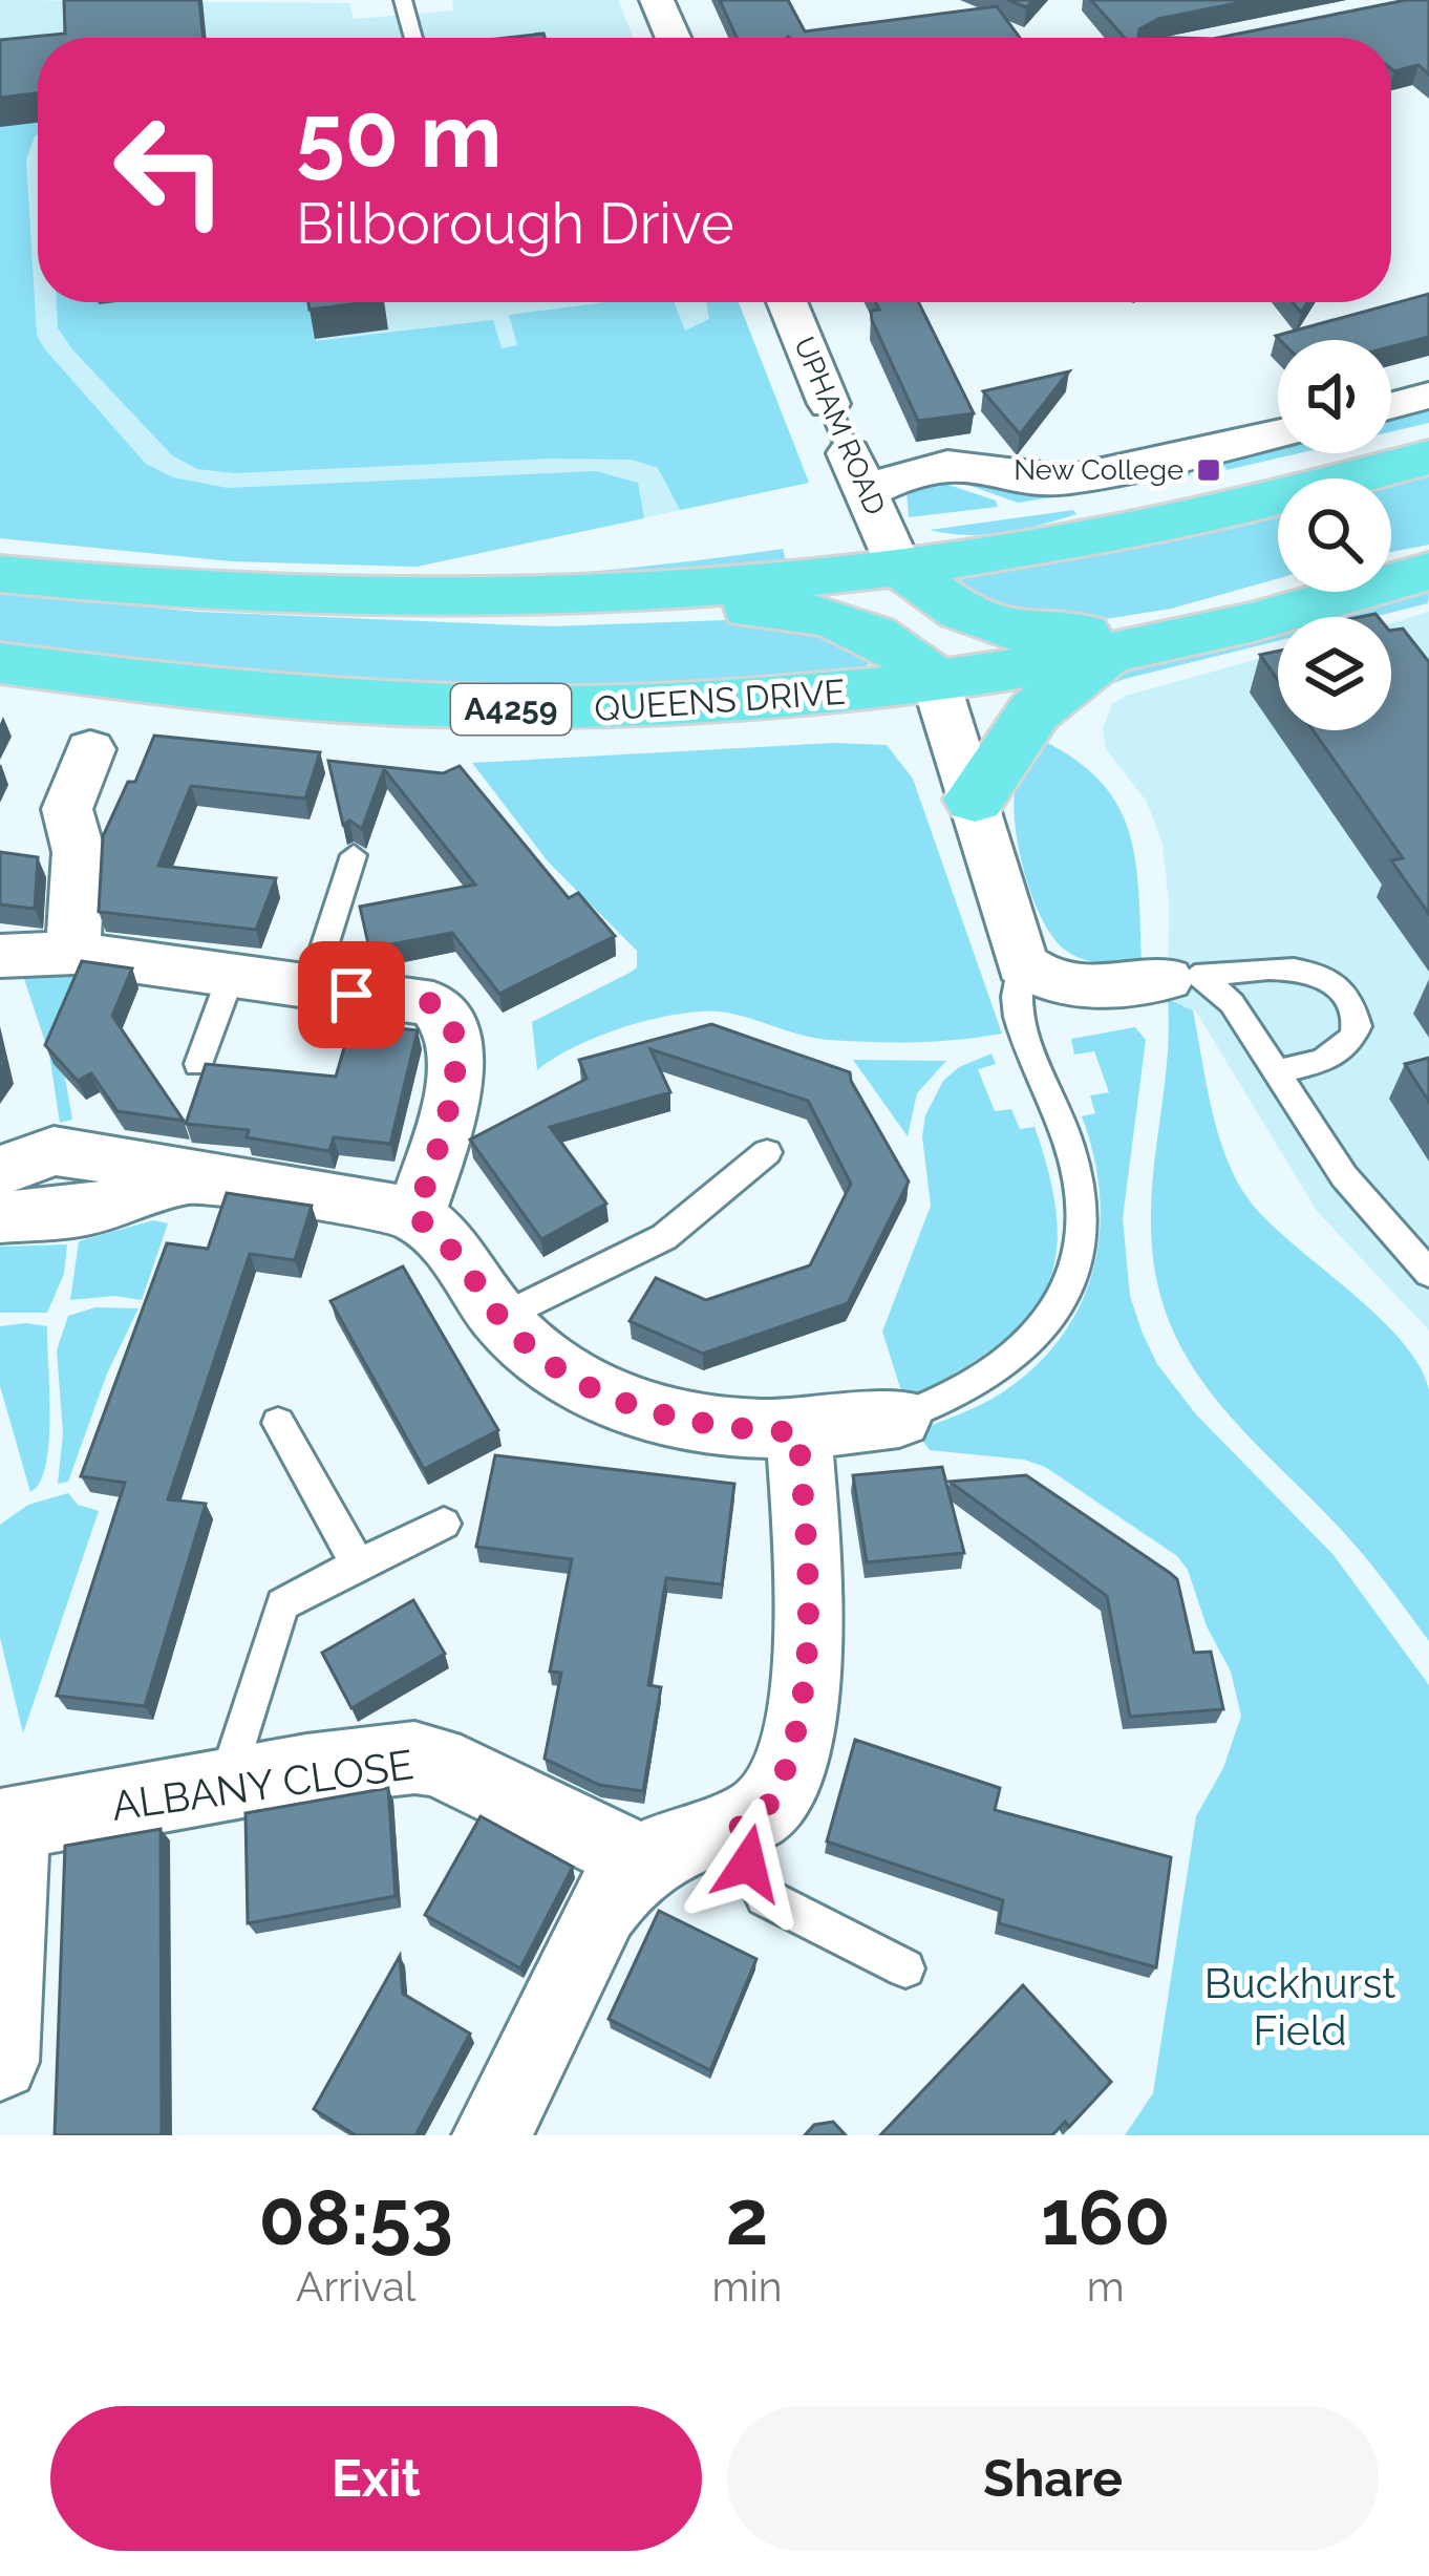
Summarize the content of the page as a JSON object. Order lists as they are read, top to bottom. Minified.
{"streets":{"main road":["QUEENS DRIVE","A4259"],"street":["UPHAM ROAD","ALBANY CLOSE"]},"parks":["Buckhurst Field"],"places":{"transit":["New College"]},"page":{"turn":["50 m","Bilborough Drive"],"eta":["08:53","Arrival","2","min","160","m"],"buttons":["Exit","Share"]}}
